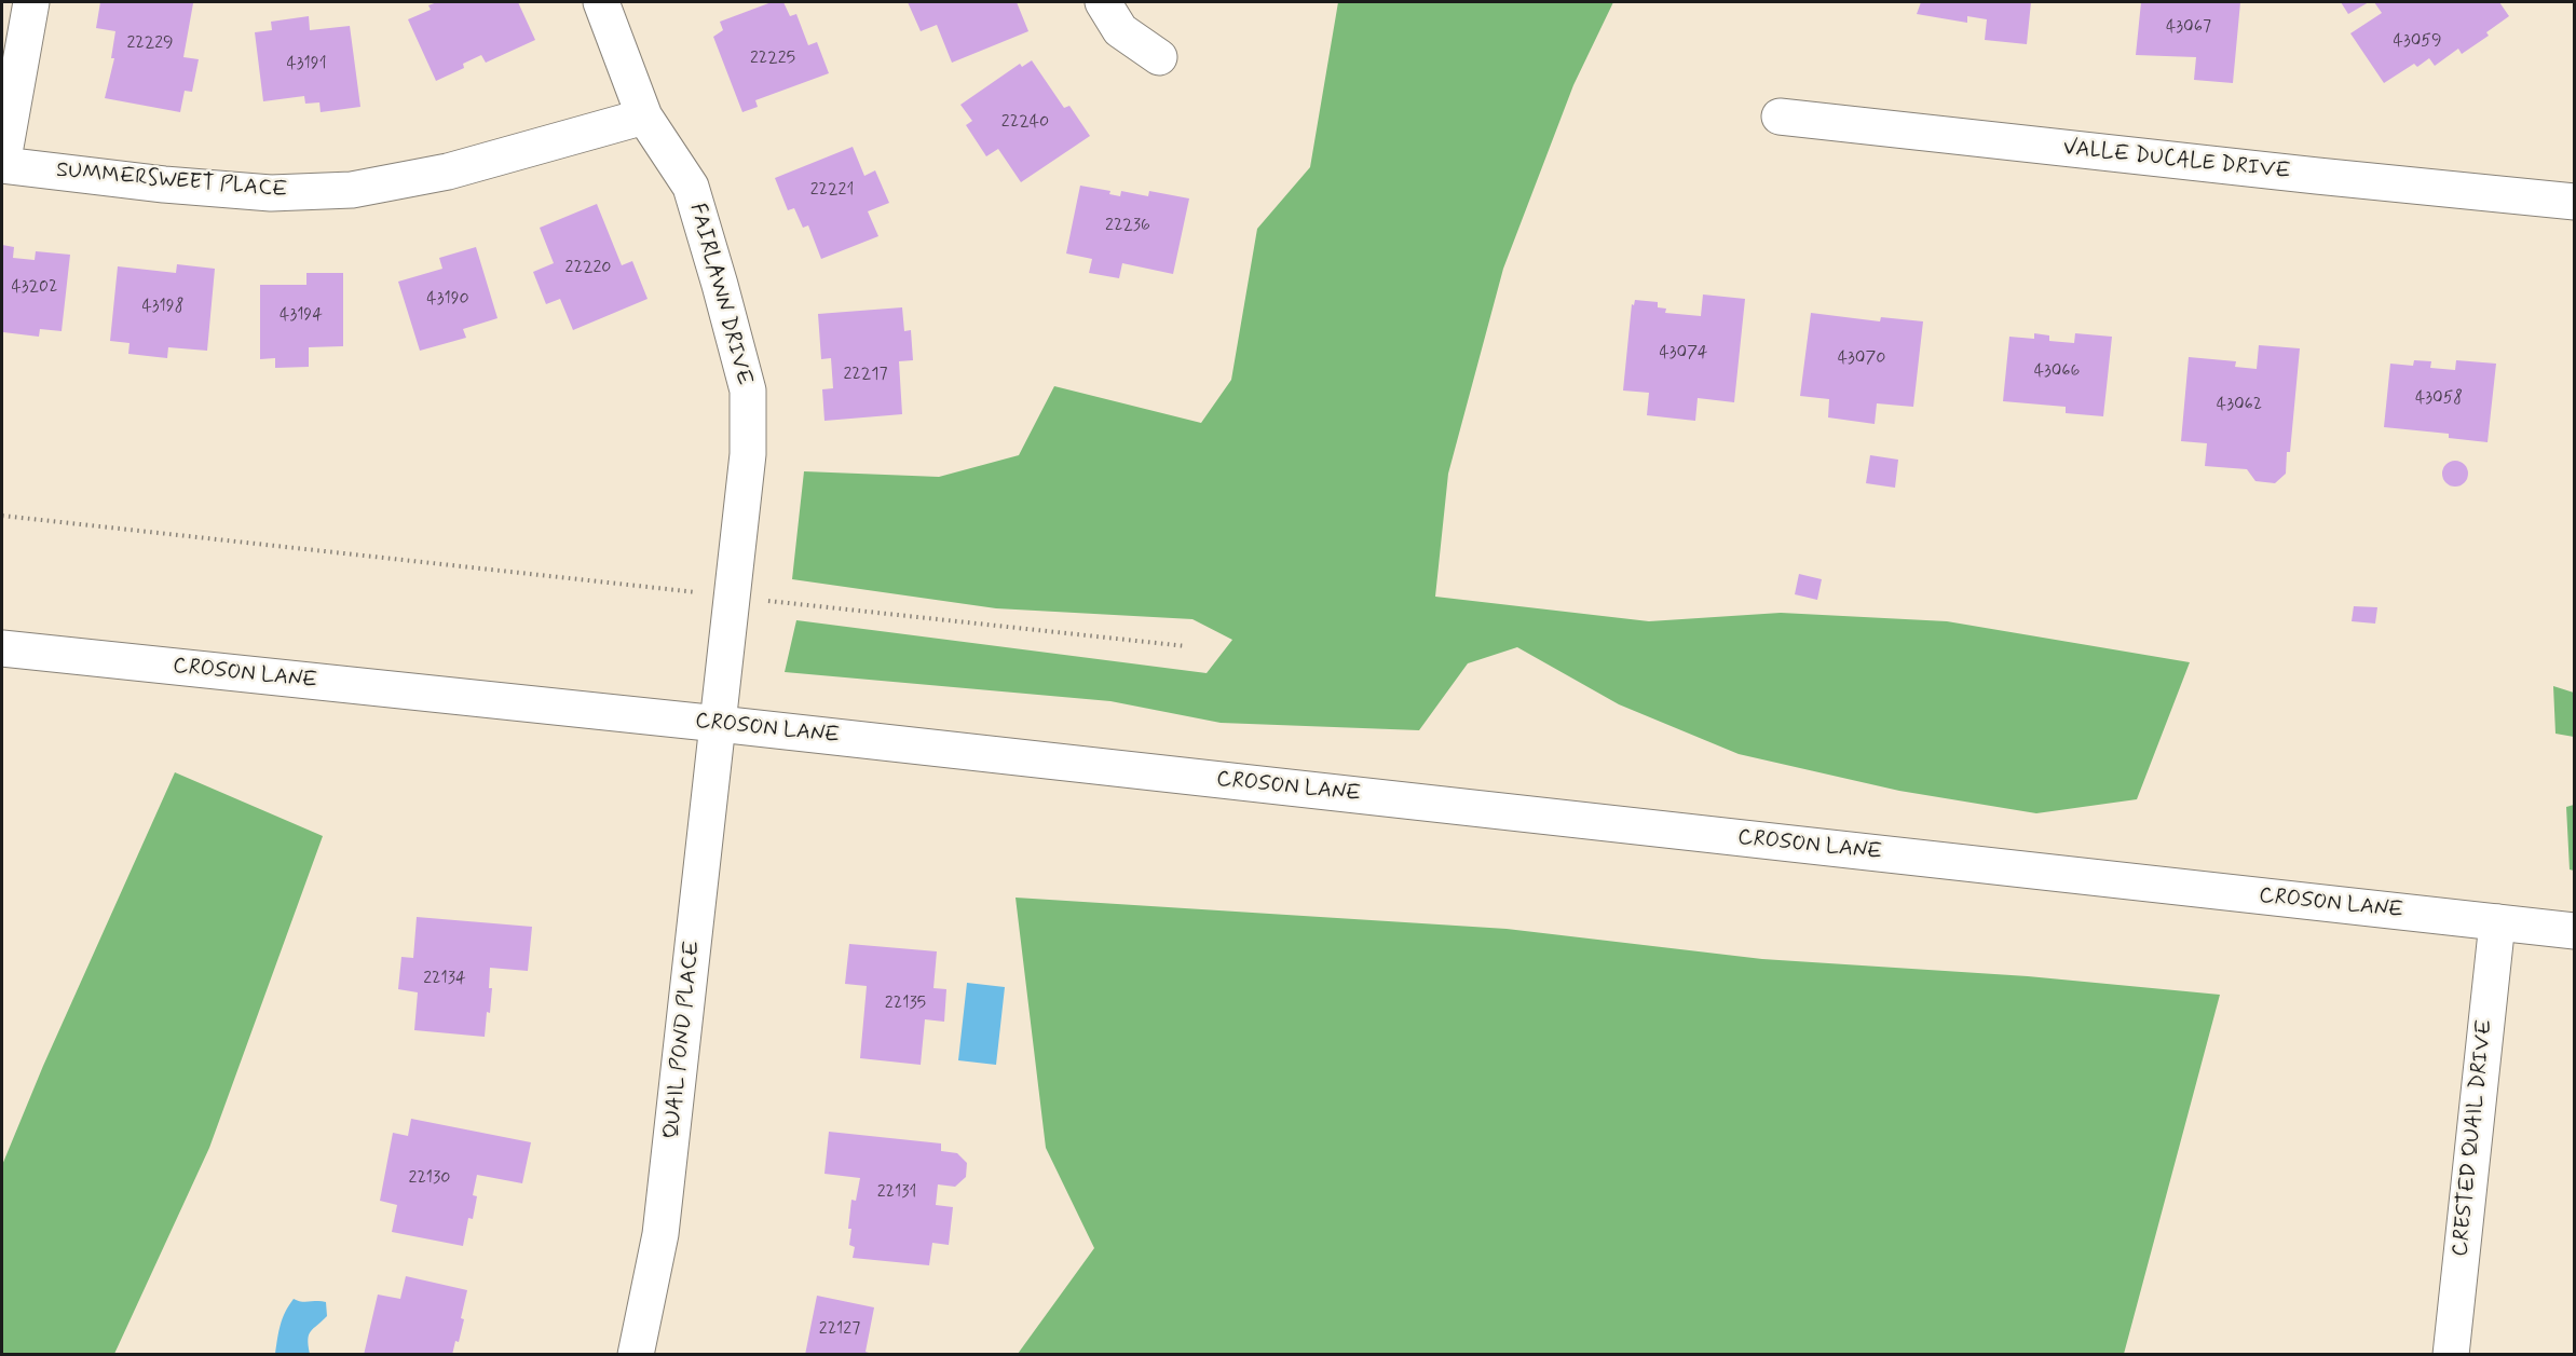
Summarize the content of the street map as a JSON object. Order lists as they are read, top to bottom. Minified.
{"streets":{"street":["VALLE DUCALE DRIVE","SUMMERSWEET PLACE","FAIRLAWN DRIVE","CROSON LANE","QUAIL POND PLACE","CRESTED QUAIL DRIVE"]},"crossings":[["SUMMERSWEET PLACE","FAIRLAWN DRIVE"],["FAIRLAWN DRIVE","CROSON LANE"],["FAIRLAWN DRIVE","QUAIL POND PLACE"],["CROSON LANE","QUAIL POND PLACE"],["CROSON LANE","CRESTED QUAIL DRIVE"]],"house_numbers":["43067","43059","22229","22225","43191","22240","22221","22236","22220","43202","43190","43198","43194","43074","43070","43066","22217","43058","43062","22134","22135","22130","22131","22127"]}
